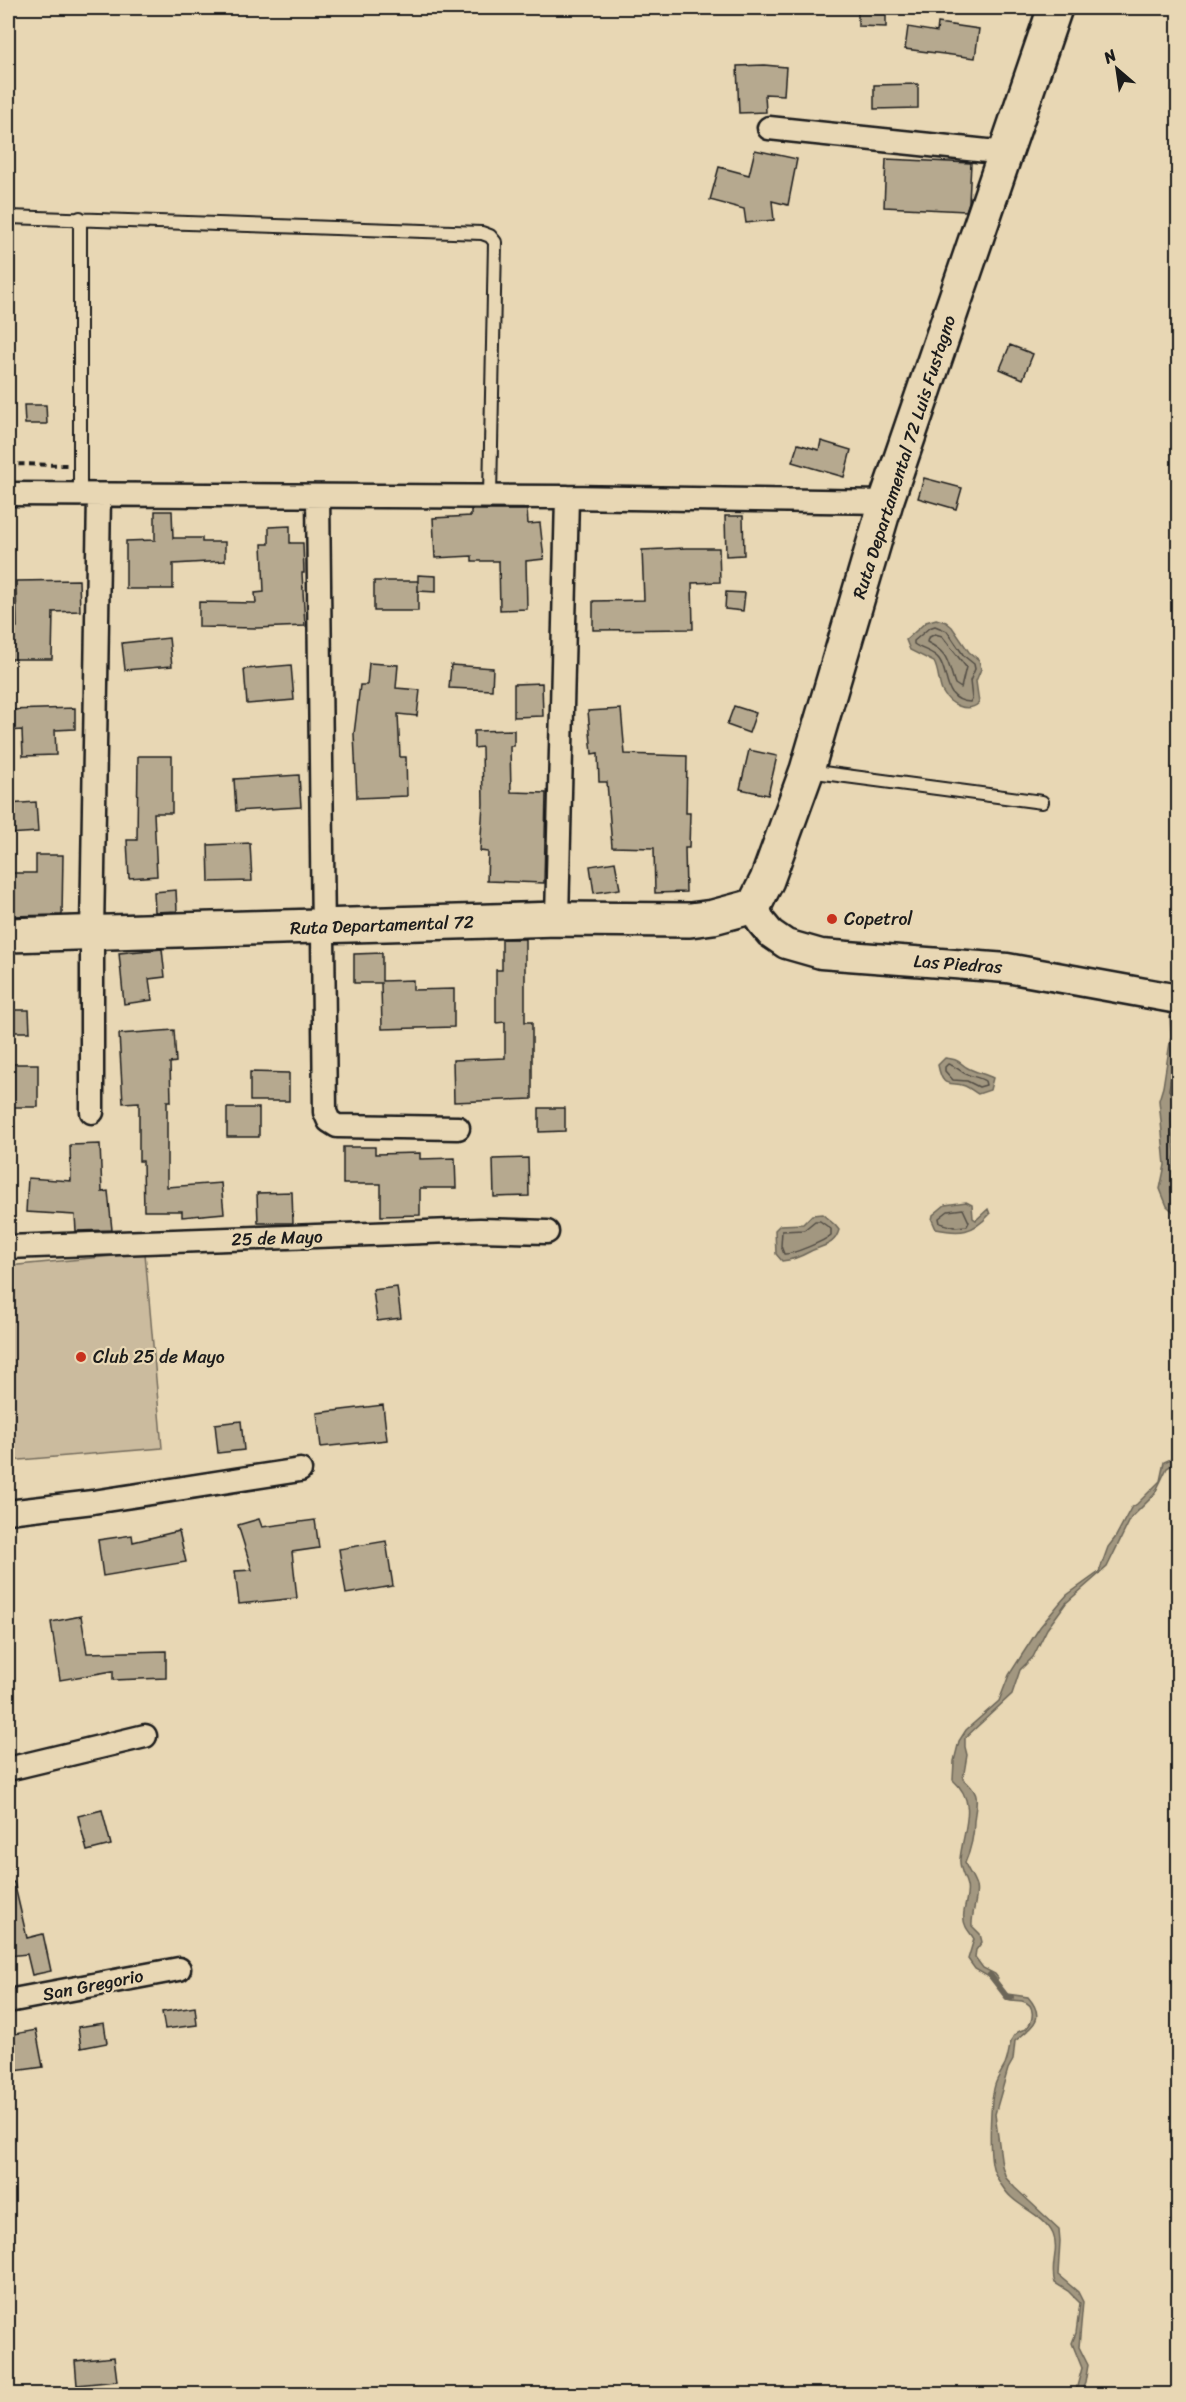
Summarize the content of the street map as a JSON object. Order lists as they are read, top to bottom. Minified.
{"streets":{"main road":["Ruta Departamental 72 Luis Fustagno","Ruta Departamental 72"],"street":["Las Piedras","25 de Mayo","San Gregorio"]},"crossings":[["Ruta Departamental 72 Luis Fustagno","Ruta Departamental 72"],["Ruta Departamental 72 Luis Fustagno","Las Piedras"],["Ruta Departamental 72","Las Piedras"]],"places":["Copetrol","Club 25 de Mayo"],"north":"top left"}
